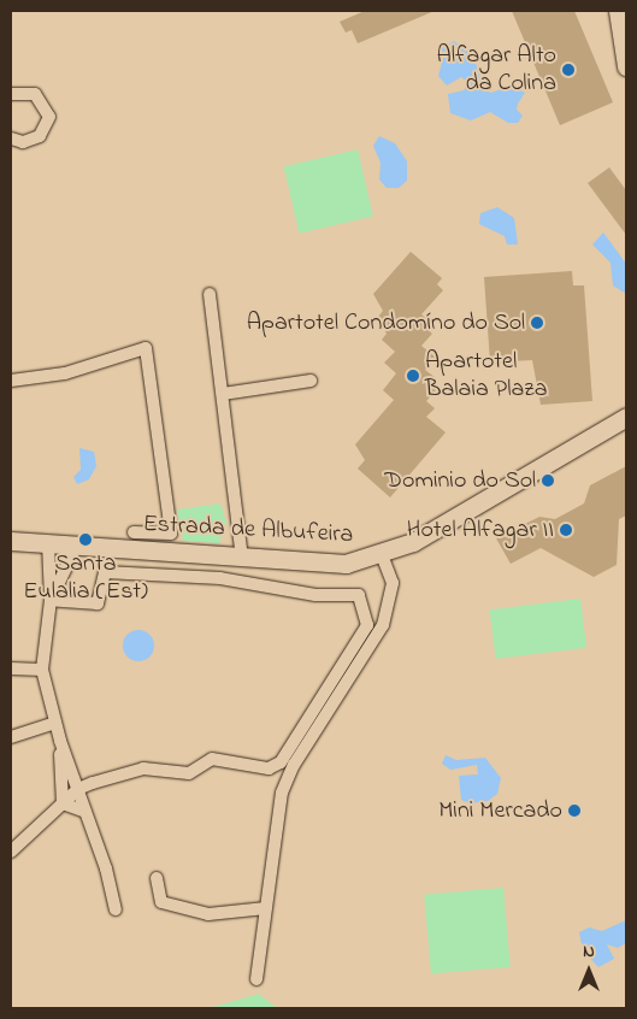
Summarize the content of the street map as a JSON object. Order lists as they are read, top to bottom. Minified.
{"streets":{"street":["Estrada de Albufeira"]},"places":["Alfagar Alto da Colina","Apartotel Condomíno do Sol","Apartotel Balaia Plaza","Dominio do Sol","Hotel Alfagar II","Santa Eulalia (Est)","Mini Mercado"],"north":"top"}
